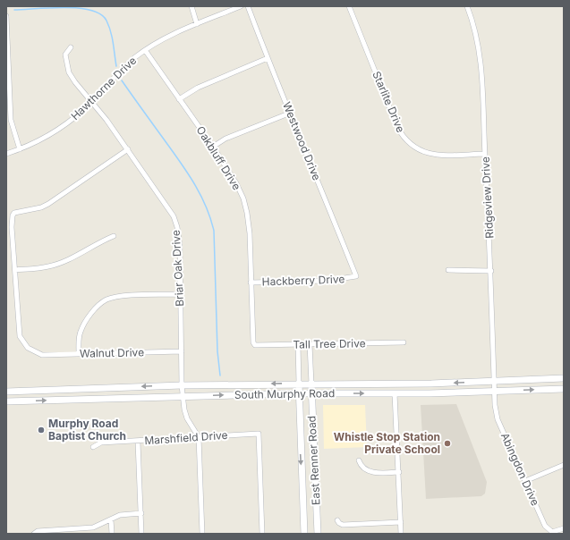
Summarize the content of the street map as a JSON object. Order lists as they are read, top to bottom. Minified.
{"streets":{"main road":["South Murphy Road","East Renner Road"],"street":["Hawthorne Drive","Starlite Drive","Westwood Drive","Oakbluff Drive","Ridgeview Drive","Briar Oak Drive","Hackberry Drive","Tall Tree Drive","Walnut Drive","Marshfield Drive","Abingdon Drive"]},"crossings":[["Hawthorne Drive","Oakbluff Drive"],["Hawthorne Drive","Briar Oak Drive"],["Starlite Drive","Ridgeview Drive"],["Westwood Drive","Hackberry Drive"],["Oakbluff Drive","Hackberry Drive"],["Oakbluff Drive","Tall Tree Drive"],["Ridgeview Drive","South Murphy Road"],["Ridgeview Drive","Abingdon Drive"],["Briar Oak Drive","Walnut Drive"],["Briar Oak Drive","South Murphy Road"],["Briar Oak Drive","Marshfield Drive"],["Tall Tree Drive","East Renner Road"],["South Murphy Road","East Renner Road"],["South Murphy Road","Abingdon Drive"]],"one_way":["East Renner Road"],"places":["Murphy Road Baptist Church","Whistle Stop Station Private School"]}
